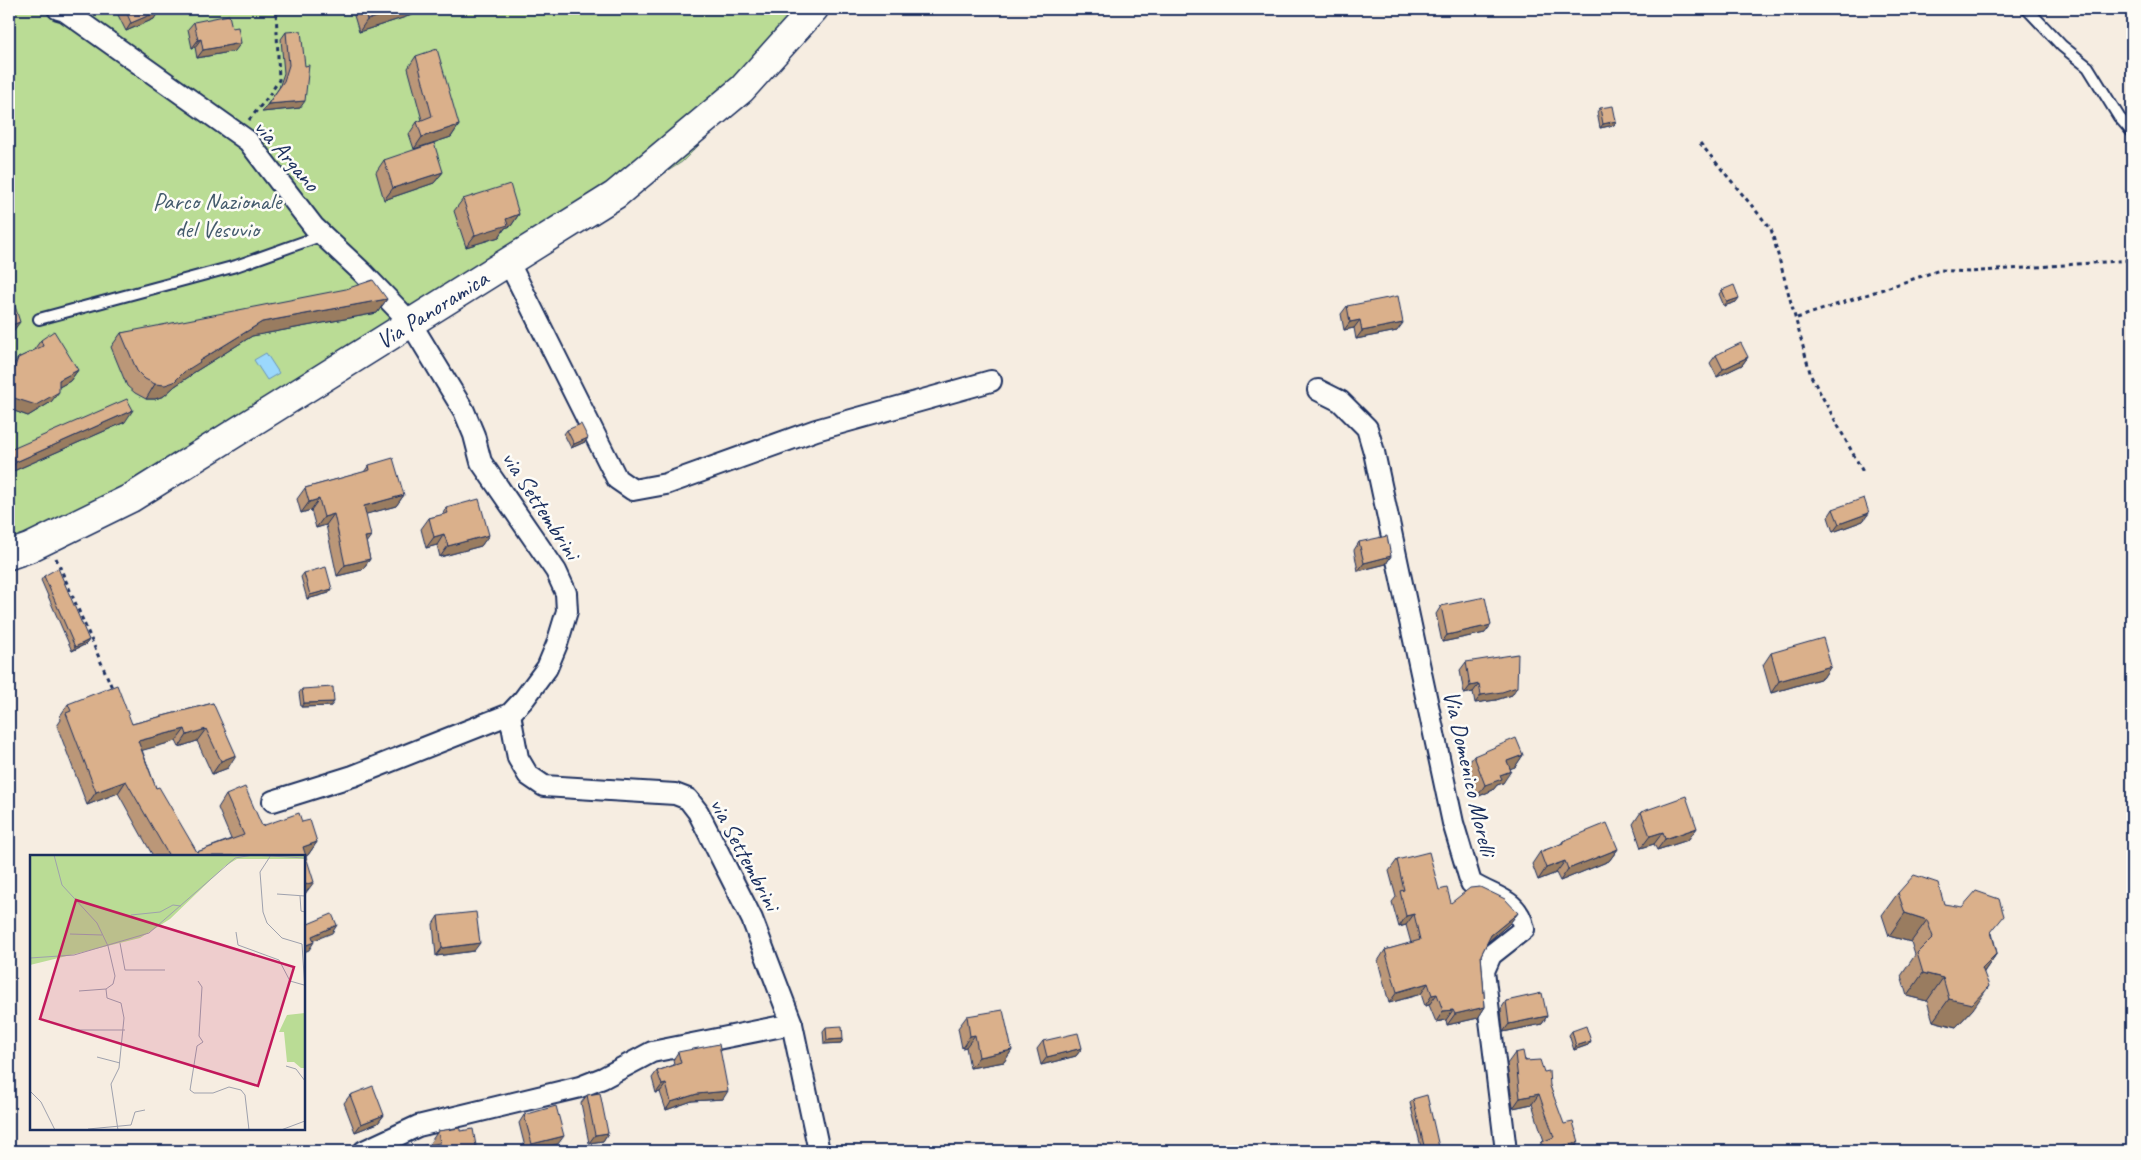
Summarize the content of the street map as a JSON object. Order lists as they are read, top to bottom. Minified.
{"streets":{"street":["via Argano","Via Panoramica","via Settembrini","Via Domenico Morelli"]},"crossings":[["via Argano","Via Panoramica"],["via Argano","via Settembrini"],["Via Panoramica","via Settembrini"]],"parks":["Parco Nazionale del Vesuvio"]}
